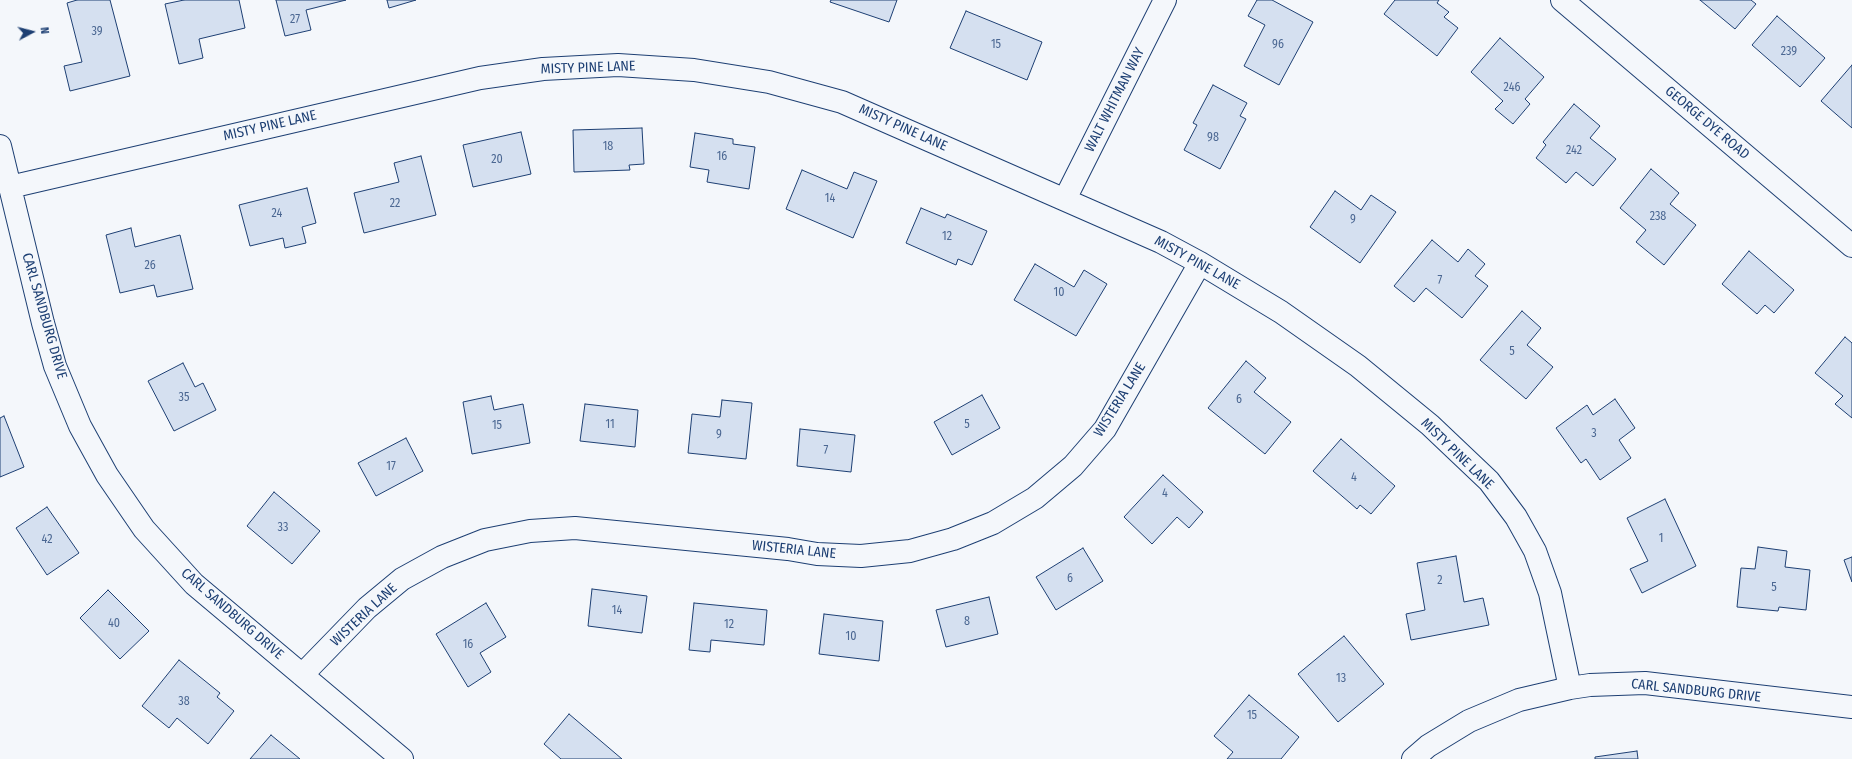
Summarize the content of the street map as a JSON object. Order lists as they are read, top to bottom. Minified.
{"streets":{"street":["MISTY PINE LANE","WALT WHITMAN WAY","GEORGE DYE ROAD","CARL SANDBURG DRIVE","WISTERIA LANE"]},"crossings":[["MISTY PINE LANE","WALT WHITMAN WAY"],["MISTY PINE LANE","CARL SANDBURG DRIVE"],["MISTY PINE LANE","WISTERIA LANE"],["CARL SANDBURG DRIVE","WISTERIA LANE"]],"house_numbers":["27","39","15","96","239","246","98","18","242","16","20","14","22","24","238","9","12","26","7","10","5","35","6","11","5","15","3","9","7","17","4","4","33","1","42","6","2","5","14","8","40","12","10","16","13","38","15"],"north":"right"}
